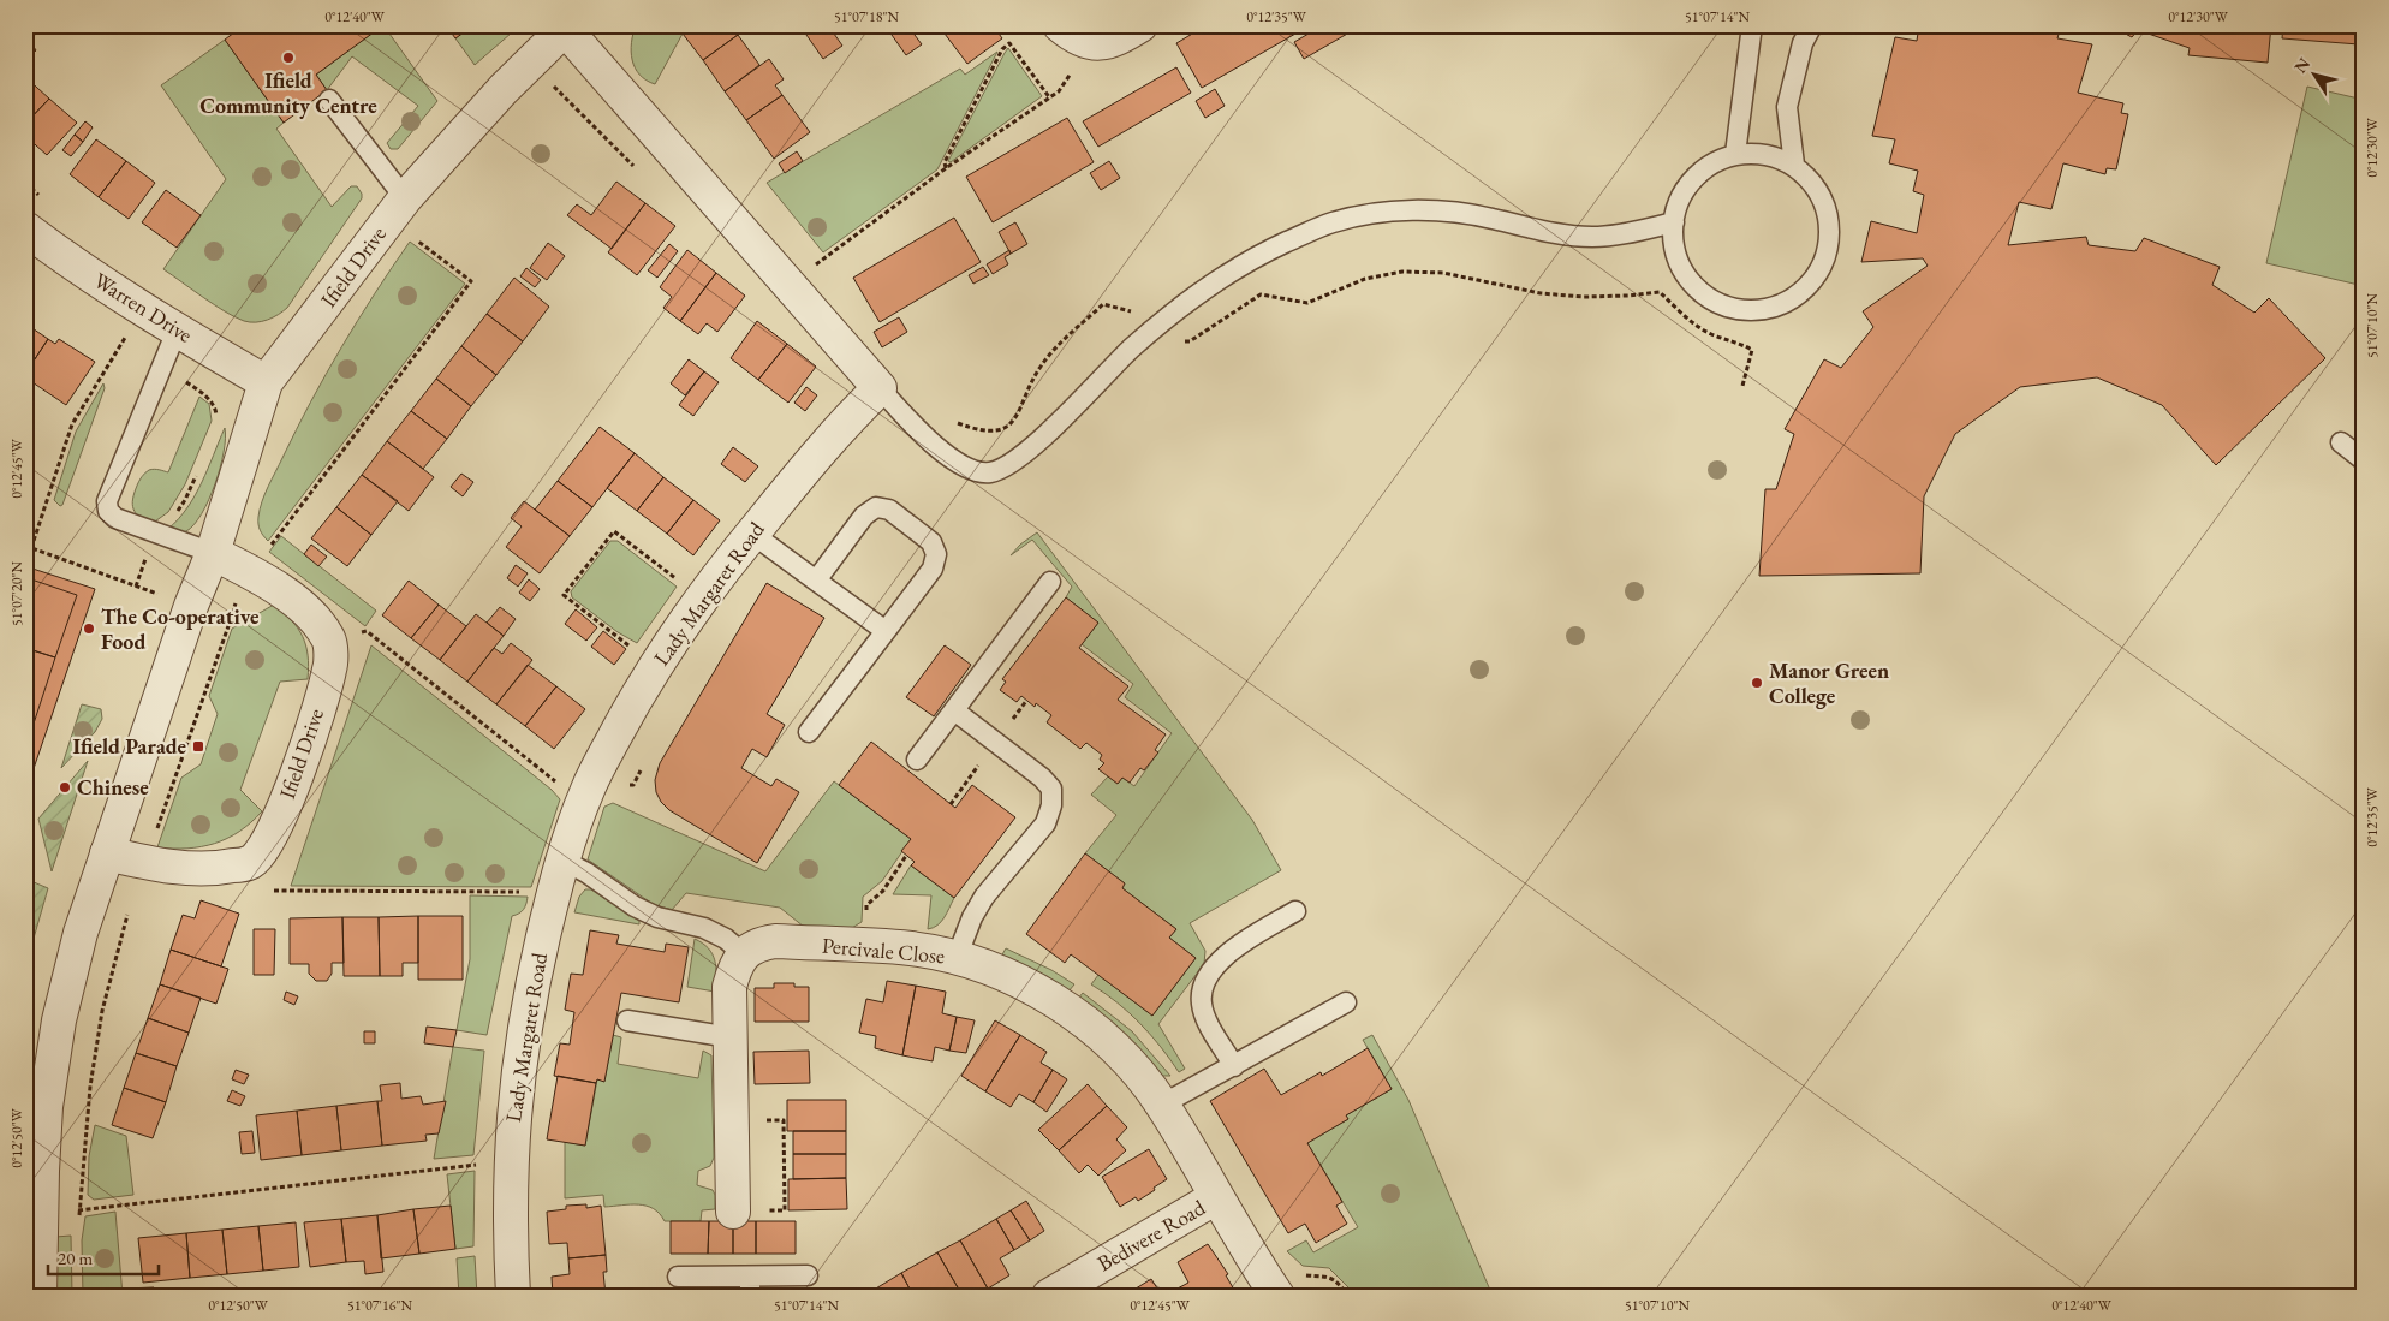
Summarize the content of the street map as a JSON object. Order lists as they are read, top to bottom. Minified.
{"streets":{"street":["Ifield Drive","Warren Drive","Lady Margaret Road","Percivale Close","Bedivere Road"]},"crossings":[["Ifield Drive","Warren Drive"],["Percivale Close","Bedivere Road"]],"places":{"other":["Ifield Community Centre","The Co-operative Food","Manor Green College","Chinese"],"transit":["Ifield Parade"]},"scale_bar":"20 m","north":"top left","coordinates":["0°12'40\"W","51°07'18\"N","0°12'35\"W","51°07'14\"N","0°12'30\"W","51°07'10\"N","0°12'45\"W","51°07'20\"N","0°12'50\"W","51°07'16\"N"]}
